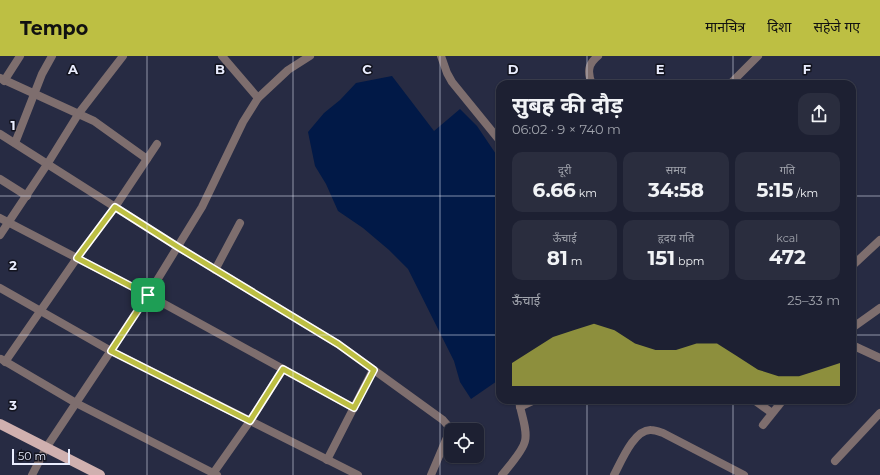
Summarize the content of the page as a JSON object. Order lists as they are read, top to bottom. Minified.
{"scale_bar":"50 m","page":{"header":"Tempo","nav":["मानचित्र","दिशा","सहेजे गए"],"heading":["सुबह की दौड़","06:02 · 9 × 740 m"],"stats":[["दूरी","6.66 km"],["समय","34:58"],["गति","5:15 /km"],["ऊँचाई","81 m"],["हृदय गति","151 bpm"],["kcal","472"]],"chart":["ऊँचाई","25–33 m"],"scale":"50 m"},"grid":{"columns":["A","B","C","D","E","F"],"rows":["1","2","3"]}}
